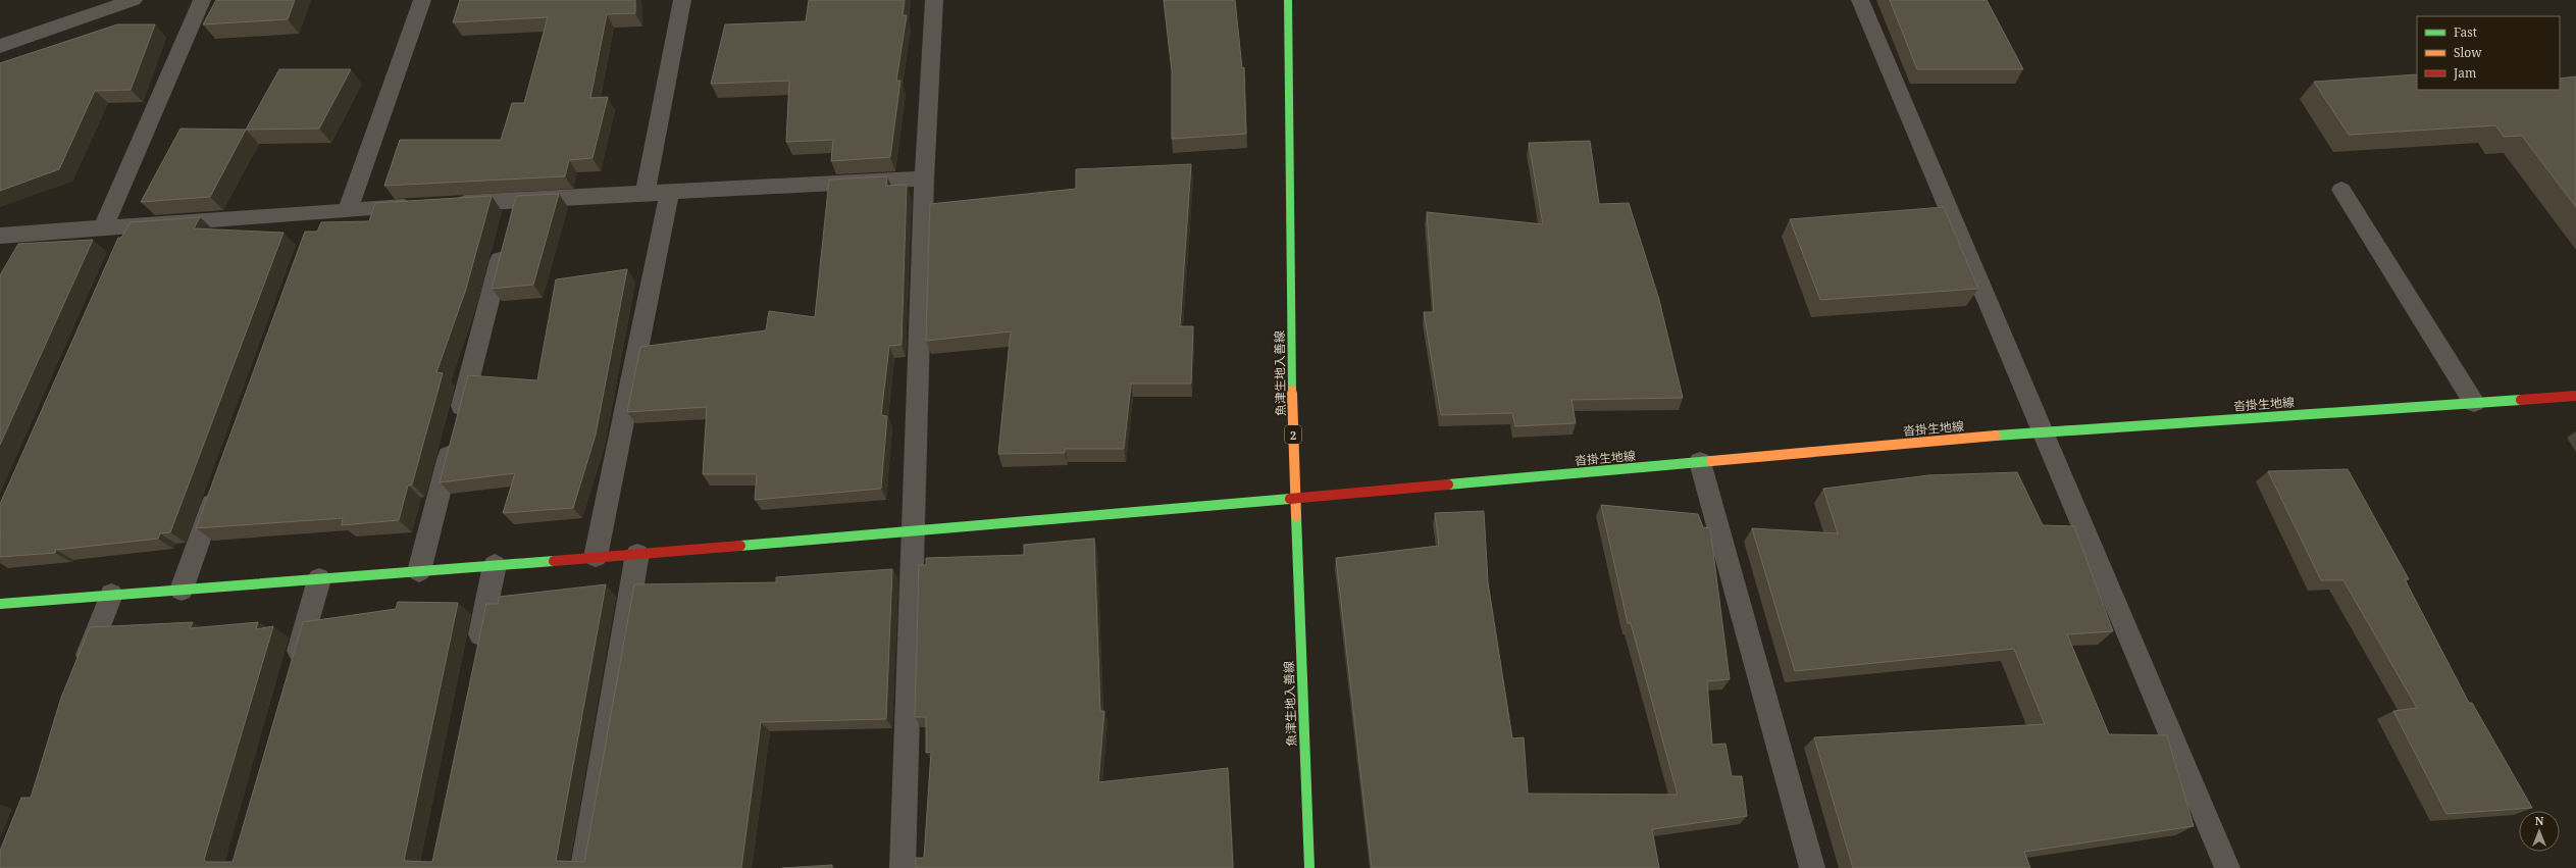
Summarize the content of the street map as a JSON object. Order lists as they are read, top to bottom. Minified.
{"streets":{"main road":["魚津生地入善線","沓掛生地線","2"]},"crossings":[["魚津生地入善線","沓掛生地線"]],"legend":["Fast","Slow","Jam"],"north":"top"}
